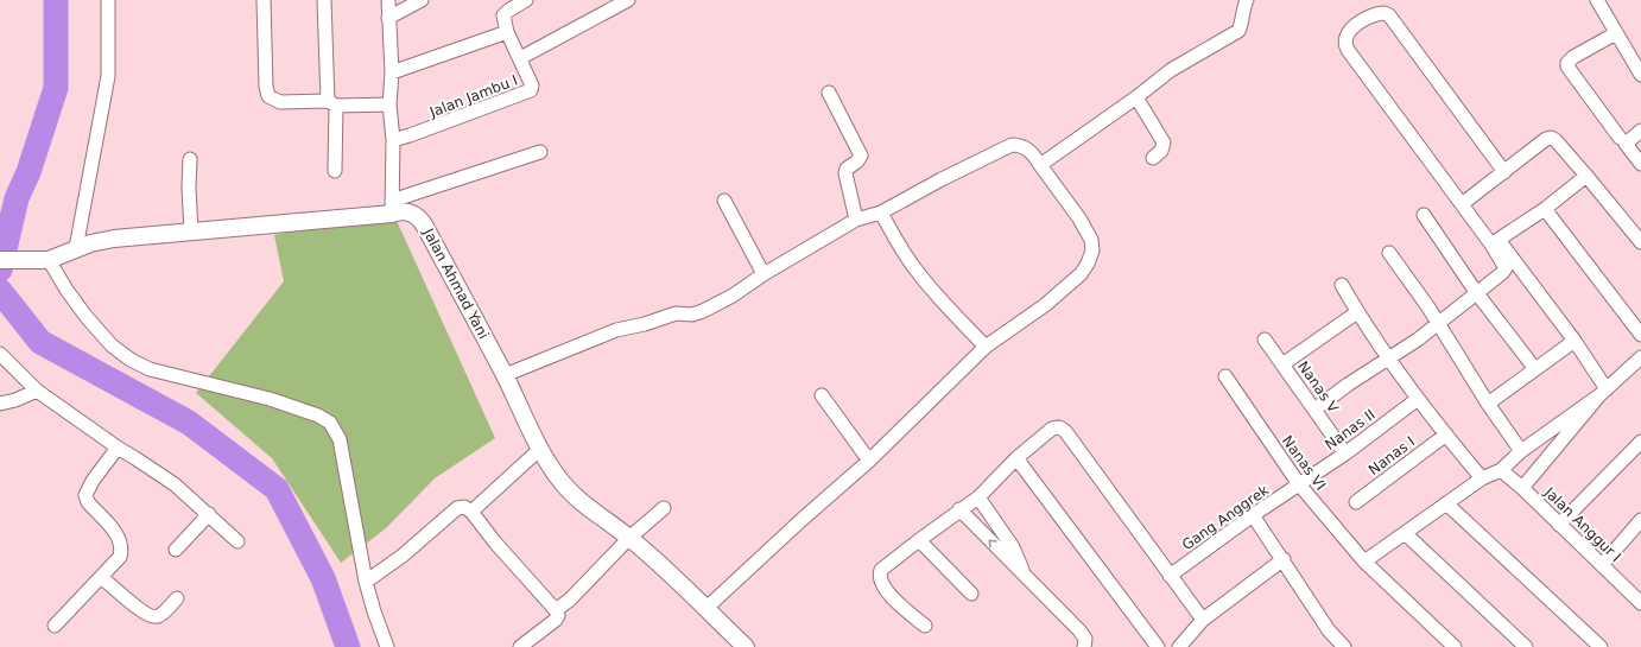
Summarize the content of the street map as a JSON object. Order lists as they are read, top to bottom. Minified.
{"streets":{"street":["Jalan Jambu I","Jalan Ahmad Yani","Nanas V","Nanas II","Nanas I","Nanas VI","Gang Anggrek","Jalan Anggur I"]},"crossings":[["Nanas V","Nanas II"],["Nanas II","Nanas VI"],["Nanas II","Gang Anggrek"],["Nanas VI","Gang Anggrek"]]}
